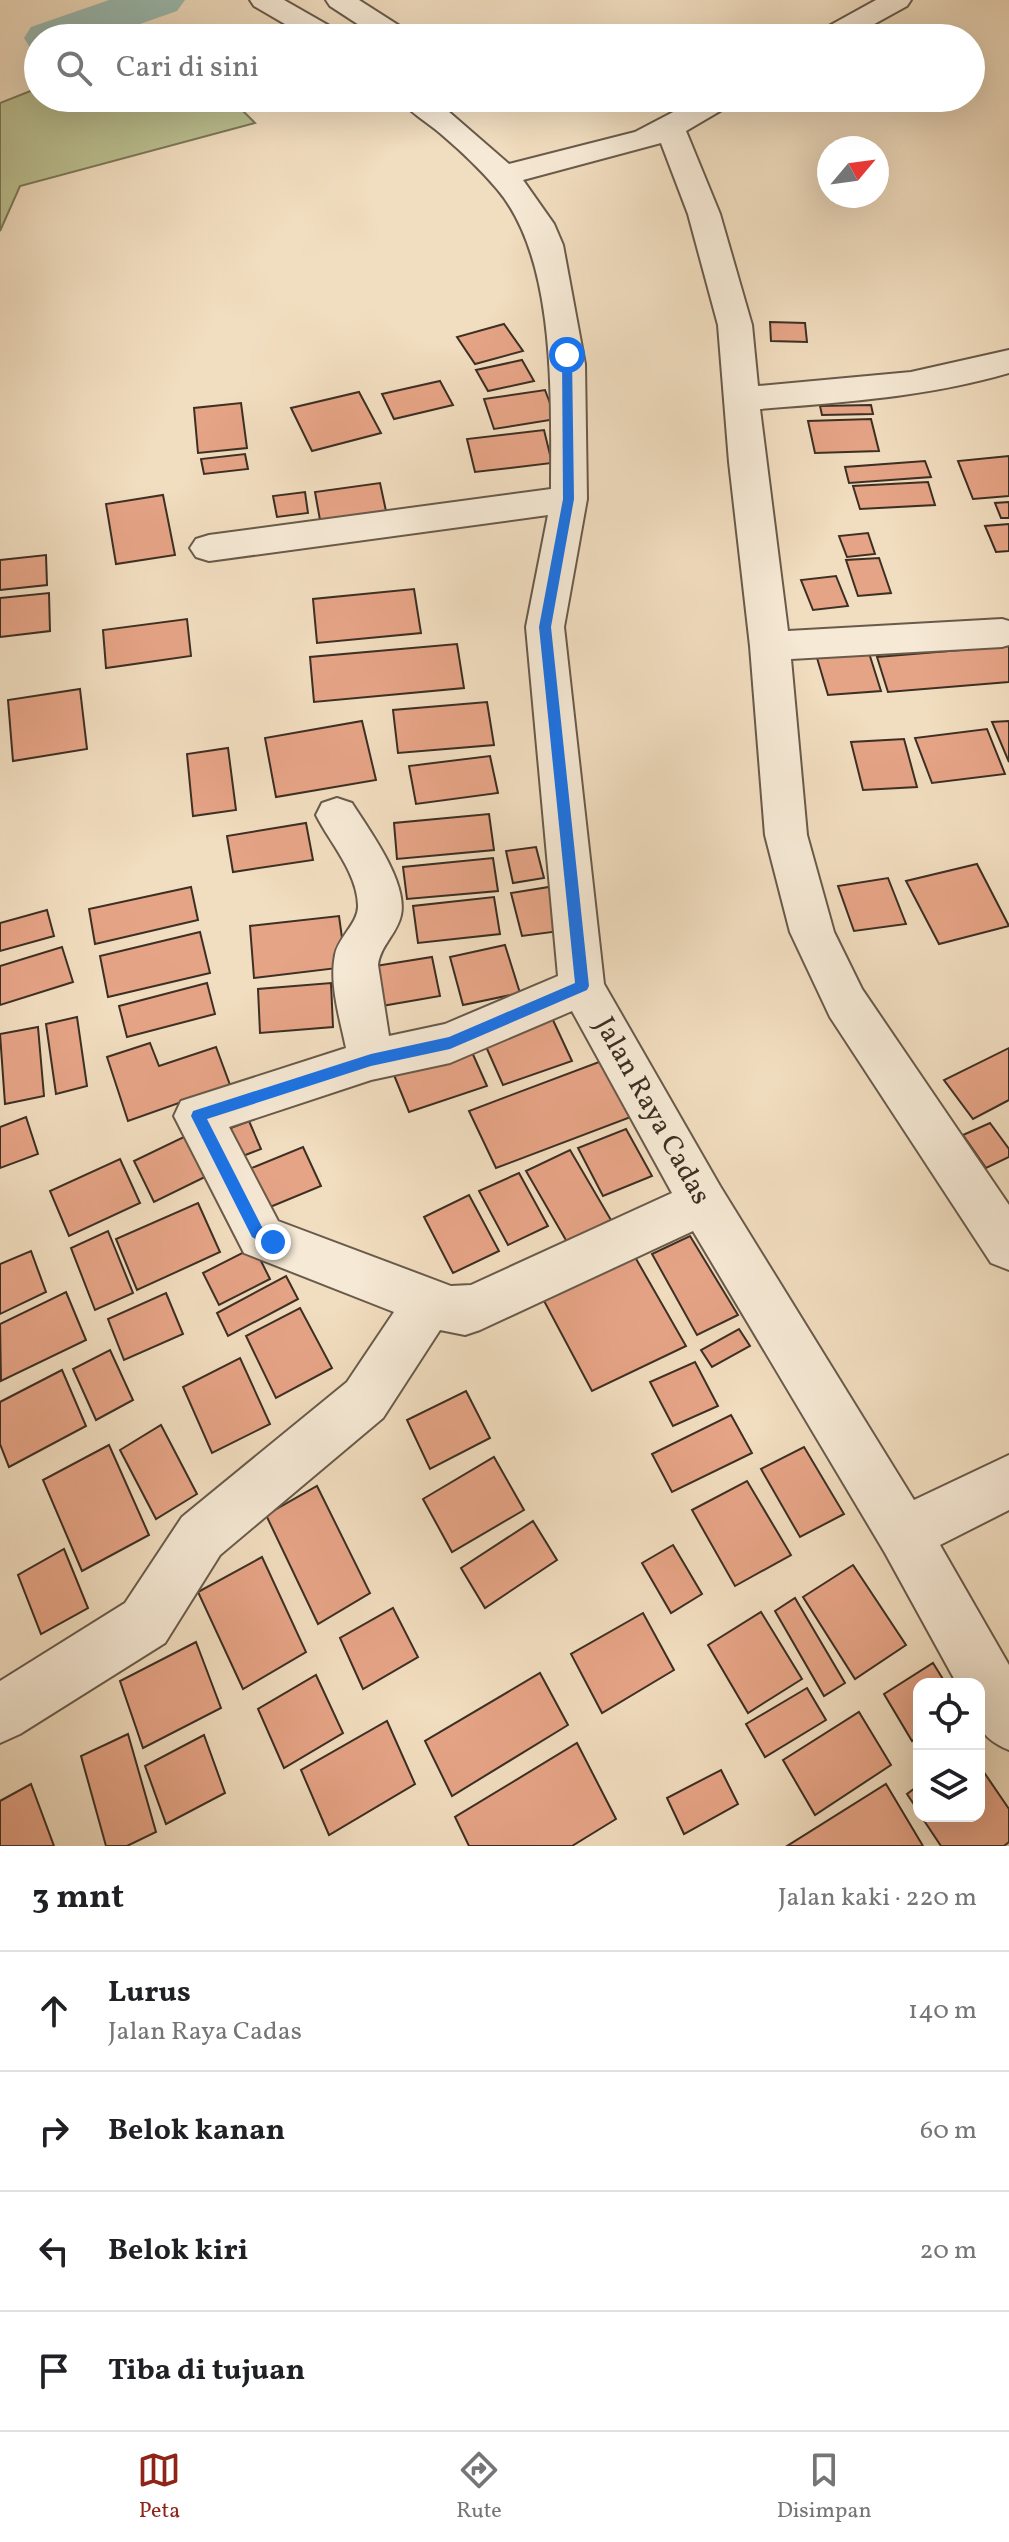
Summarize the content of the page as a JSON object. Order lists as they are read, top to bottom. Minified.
{"streets":{"street":["Jalan Raya Cadas"]},"north":"top right","page":{"search":"Cari di sini","heading":["3 mnt","Jalan kaki · 220 m"],"list":[["Lurus","Jalan Raya Cadas","140 m"],["Belok kanan","60 m"],["Belok kiri","20 m"],"Tiba di tujuan"],"nav":["Peta","Rute","Disimpan"]}}
